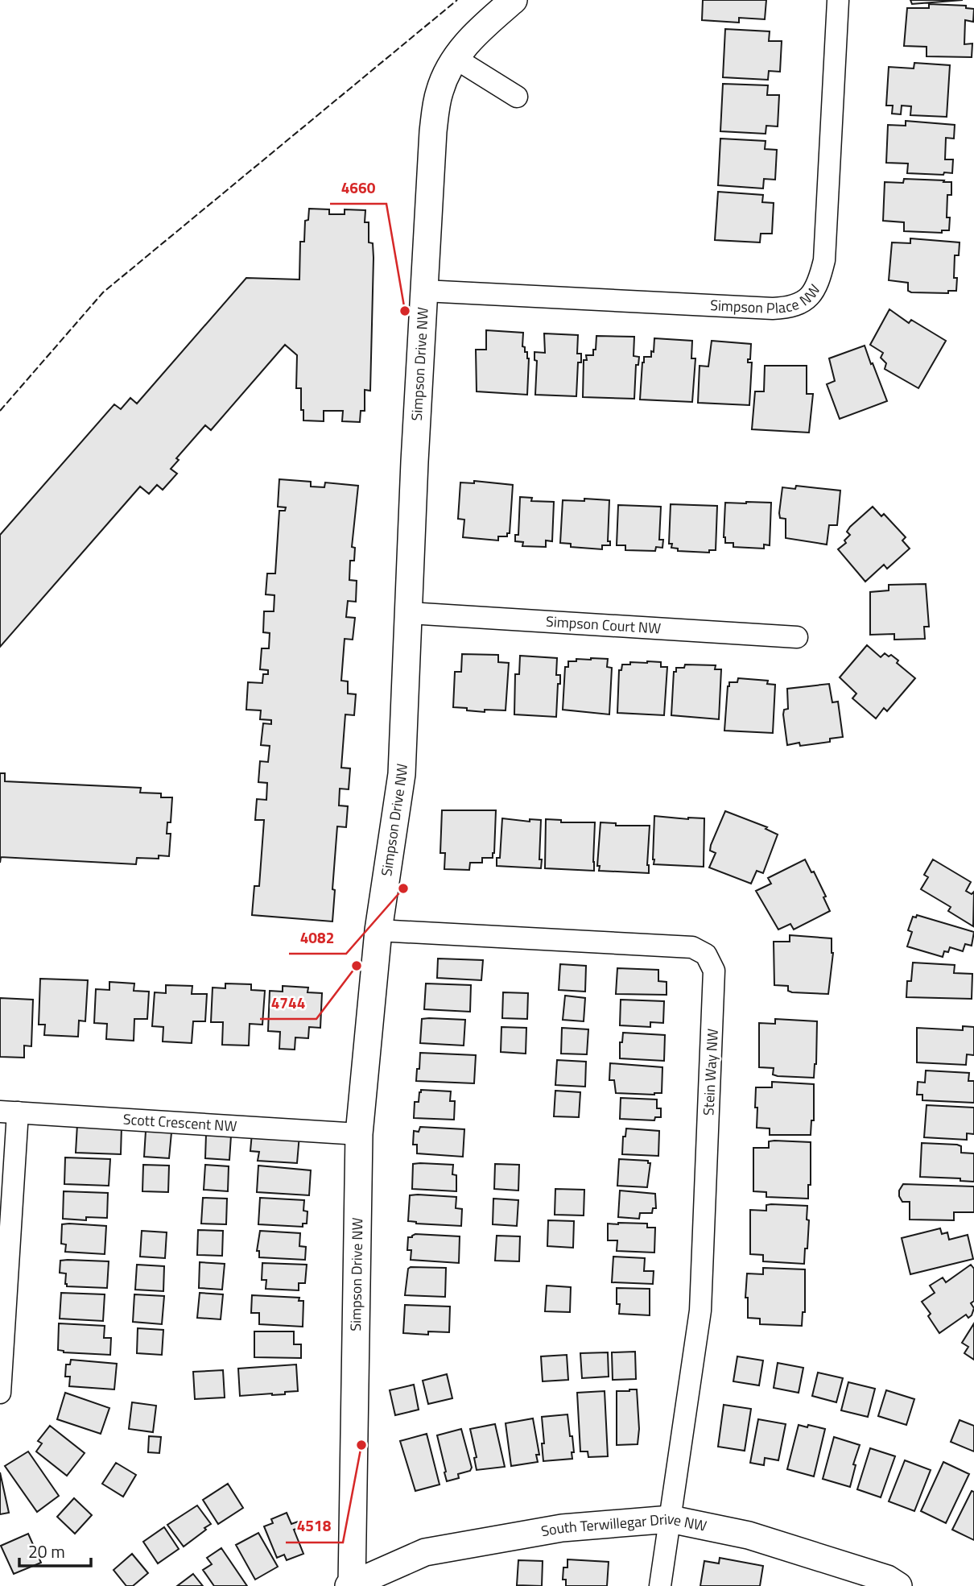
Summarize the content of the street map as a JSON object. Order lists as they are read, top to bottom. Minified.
{"streets":{"street":["Simpson Place NW","Simpson Drive NW","Simpson Court NW","Stein Way NW","Scott Crescent NW","South Terwillegar Drive NW"]},"crossings":[["Simpson Place NW","Simpson Drive NW"],["Simpson Drive NW","Simpson Court NW"],["Simpson Drive NW","Stein Way NW"],["Simpson Drive NW","Scott Crescent NW"],["Simpson Drive NW","South Terwillegar Drive NW"],["Stein Way NW","South Terwillegar Drive NW"]],"places":["4660","4082","4744","4518"],"scale_bar":"20 m"}
